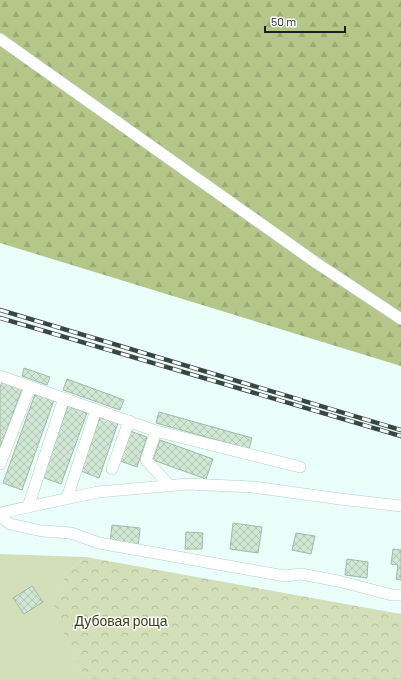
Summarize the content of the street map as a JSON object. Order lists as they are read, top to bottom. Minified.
{"parks":["Дубовая роща"],"scale_bar":"50 m"}
